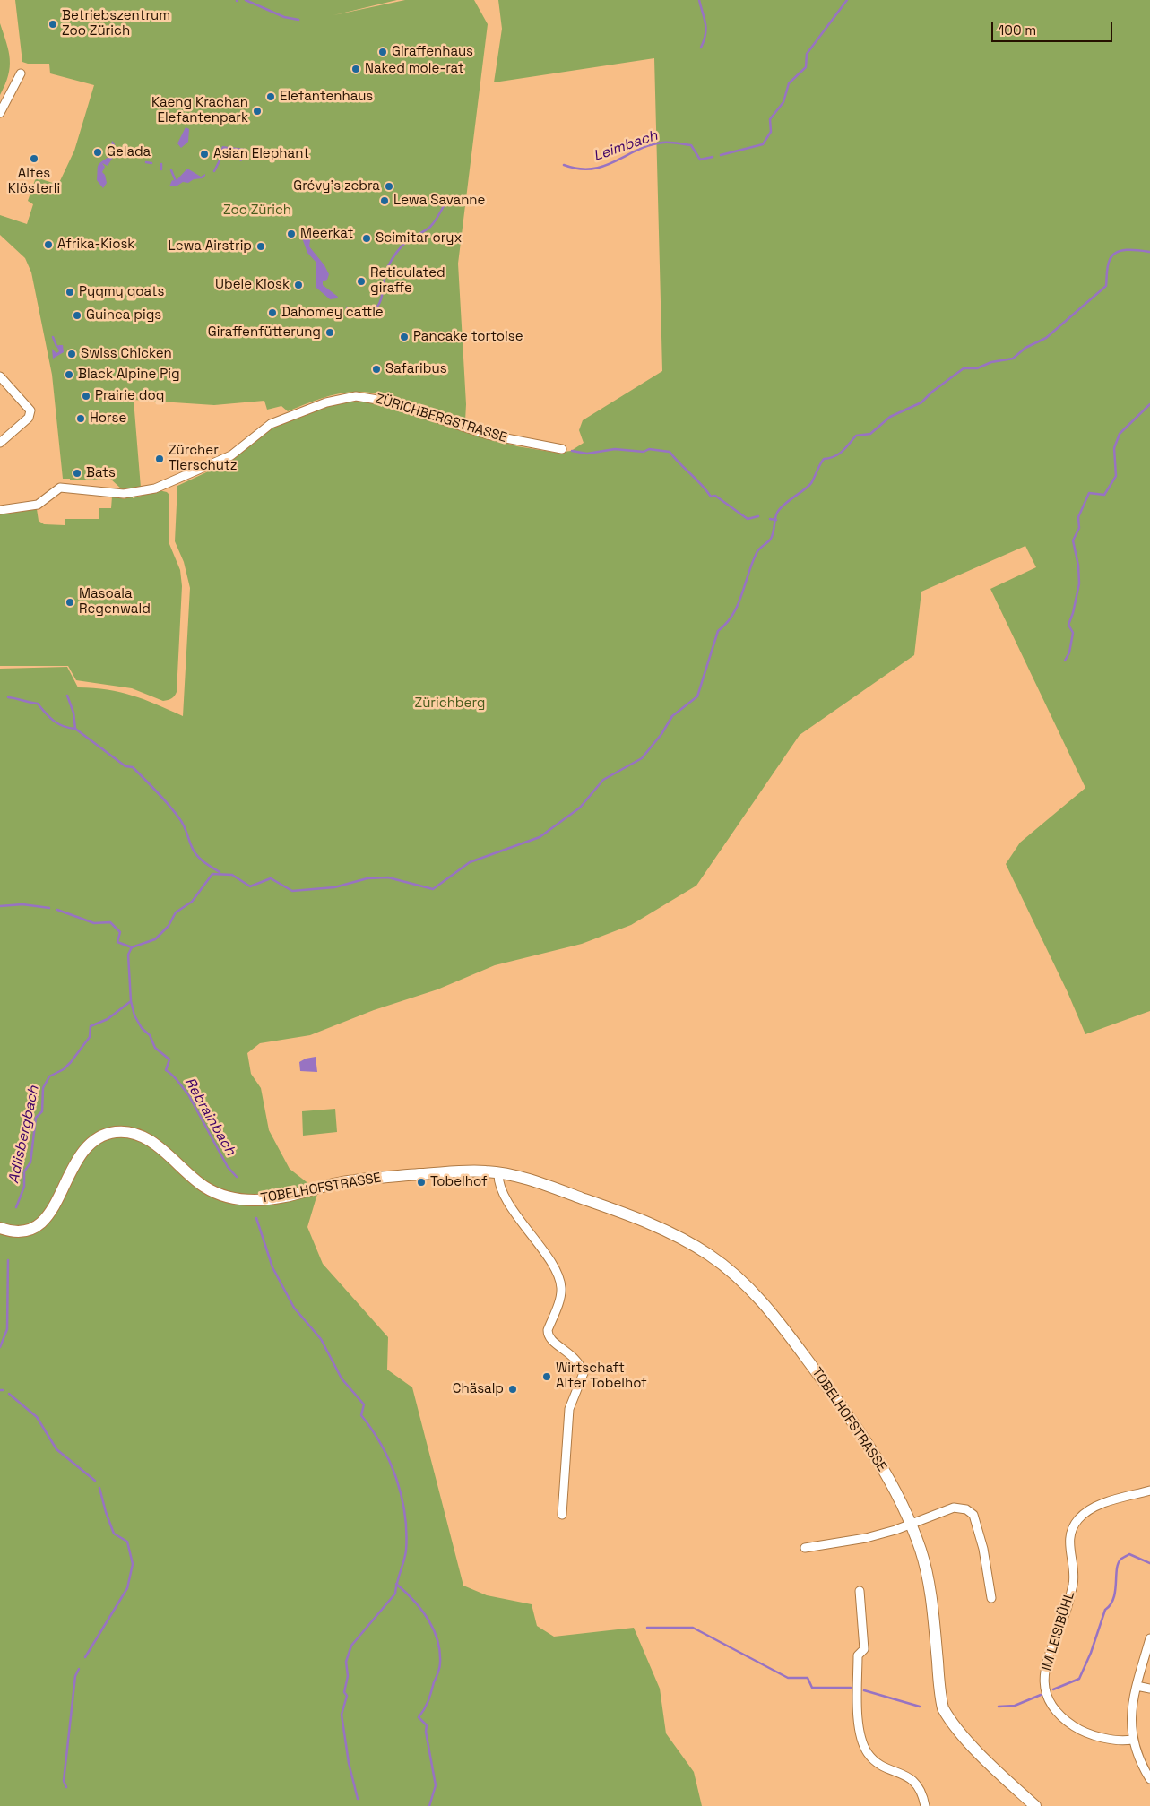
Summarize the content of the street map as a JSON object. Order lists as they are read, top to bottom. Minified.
{"streets":{"main road":["TOBELHOFSTRASSE"],"street":["ZÜRICHBERGSTRASSE","IM LEISIBÜHL"]},"water":["Leimbach","Rebrainbach","Adlisbergbach"],"parks":["Zoo Zürich","Zürichberg"],"places":["Betriebszentrum Zoo Zürich","Giraffenhaus","Naked mole-rat","Elefantenhaus","Kaeng Krachan Elefantenpark","Gelada","Asian Elephant","Altes Klösterli","Grévy's zebra","Lewa Savanne","Meerkat","Scimitar oryx","Afrika-Kiosk","Lewa Airstrip","Reticulated giraffe","Ubele Kiosk","Pygmy goats","Dahomey cattle","Guinea pigs","Giraffenfütterung","Pancake tortoise","Swiss Chicken","Safaribus","Black Alpine Pig","Prairie dog","Horse","Zürcher Tierschutz","Bats","Masoala Regenwald","Tobelhof","Wirtschaft Alter Tobelhof","Chäsalp"],"scale_bar":"100 m"}
